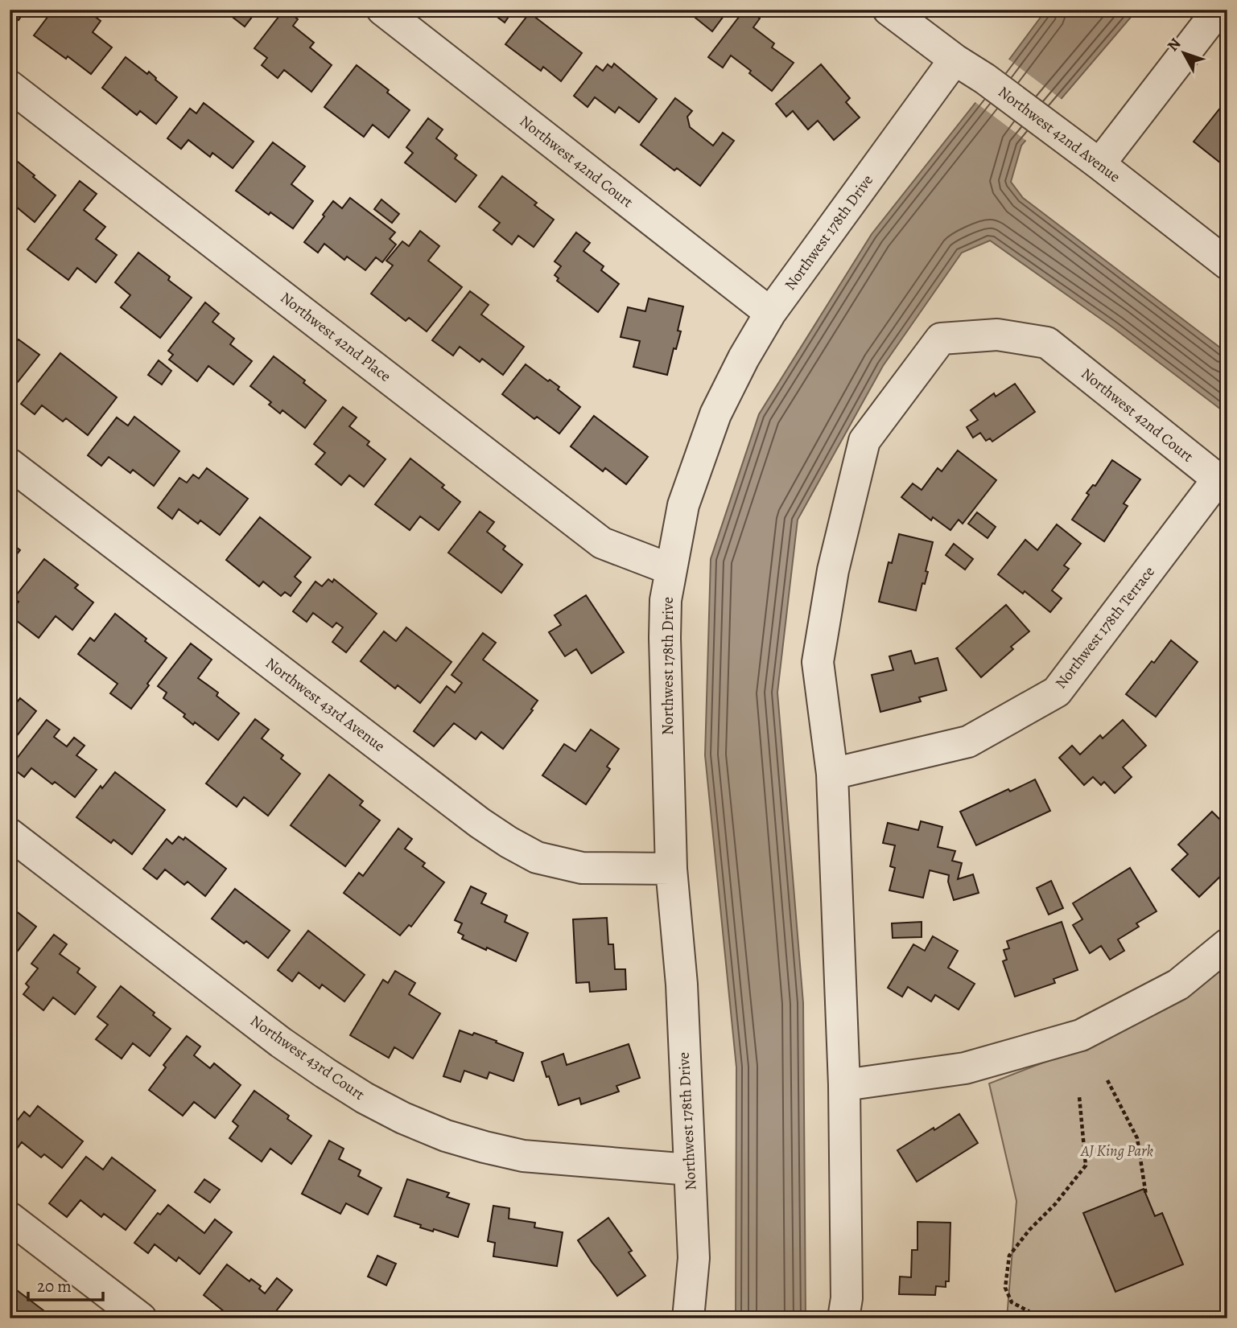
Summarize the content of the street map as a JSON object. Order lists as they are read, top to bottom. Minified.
{"streets":{"street":["Northwest 42nd Avenue","Northwest 42nd Court","Northwest 178th Drive","Northwest 42nd Place","Northwest 178th Terrace","Northwest 43rd Avenue","Northwest 43rd Court"]},"crossings":[["Northwest 42nd Avenue","Northwest 178th Drive"],["Northwest 42nd Court","Northwest 178th Drive"],["Northwest 42nd Court","Northwest 178th Terrace"],["Northwest 178th Drive","Northwest 42nd Place"],["Northwest 178th Drive","Northwest 43rd Avenue"],["Northwest 178th Drive","Northwest 43rd Court"]],"parks":["AJ King Park"],"scale_bar":"20 m","north":"top left"}
